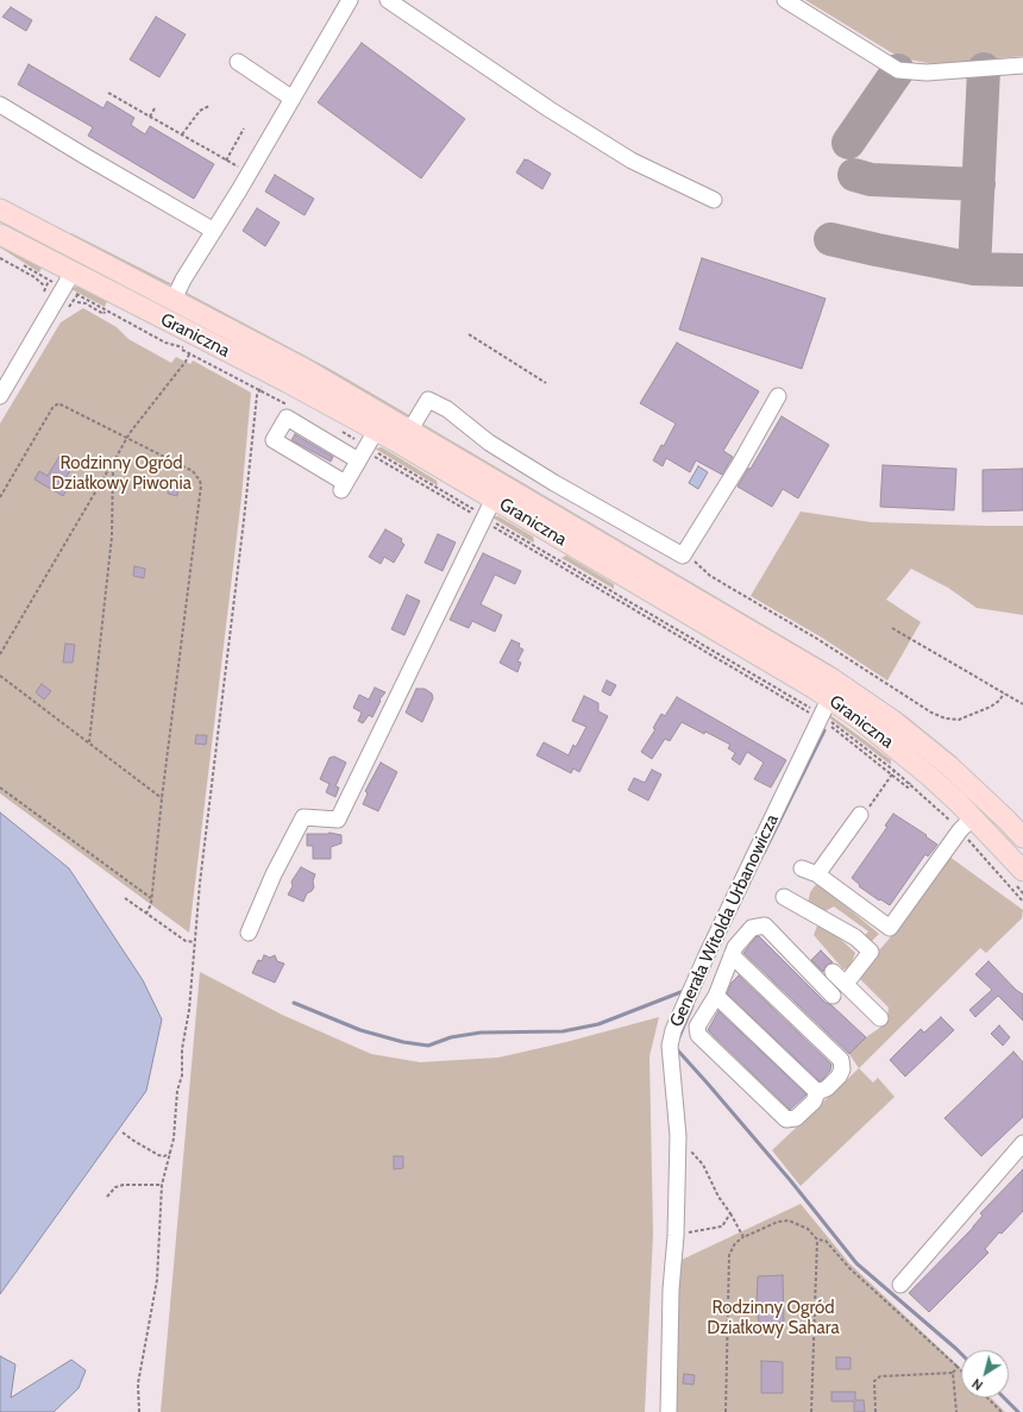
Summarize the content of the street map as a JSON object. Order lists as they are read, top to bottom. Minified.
{"streets":{"main road":["Graniczna"],"street":["Generała Witolda Urbanowicza"]},"crossings":[["Graniczna","Generała Witolda Urbanowicza"]],"parks":["Rodzinny Ogród Działkowy Piwonia","Rodzinny Ogród Działkowy Sahara"],"north":"bottom left"}
